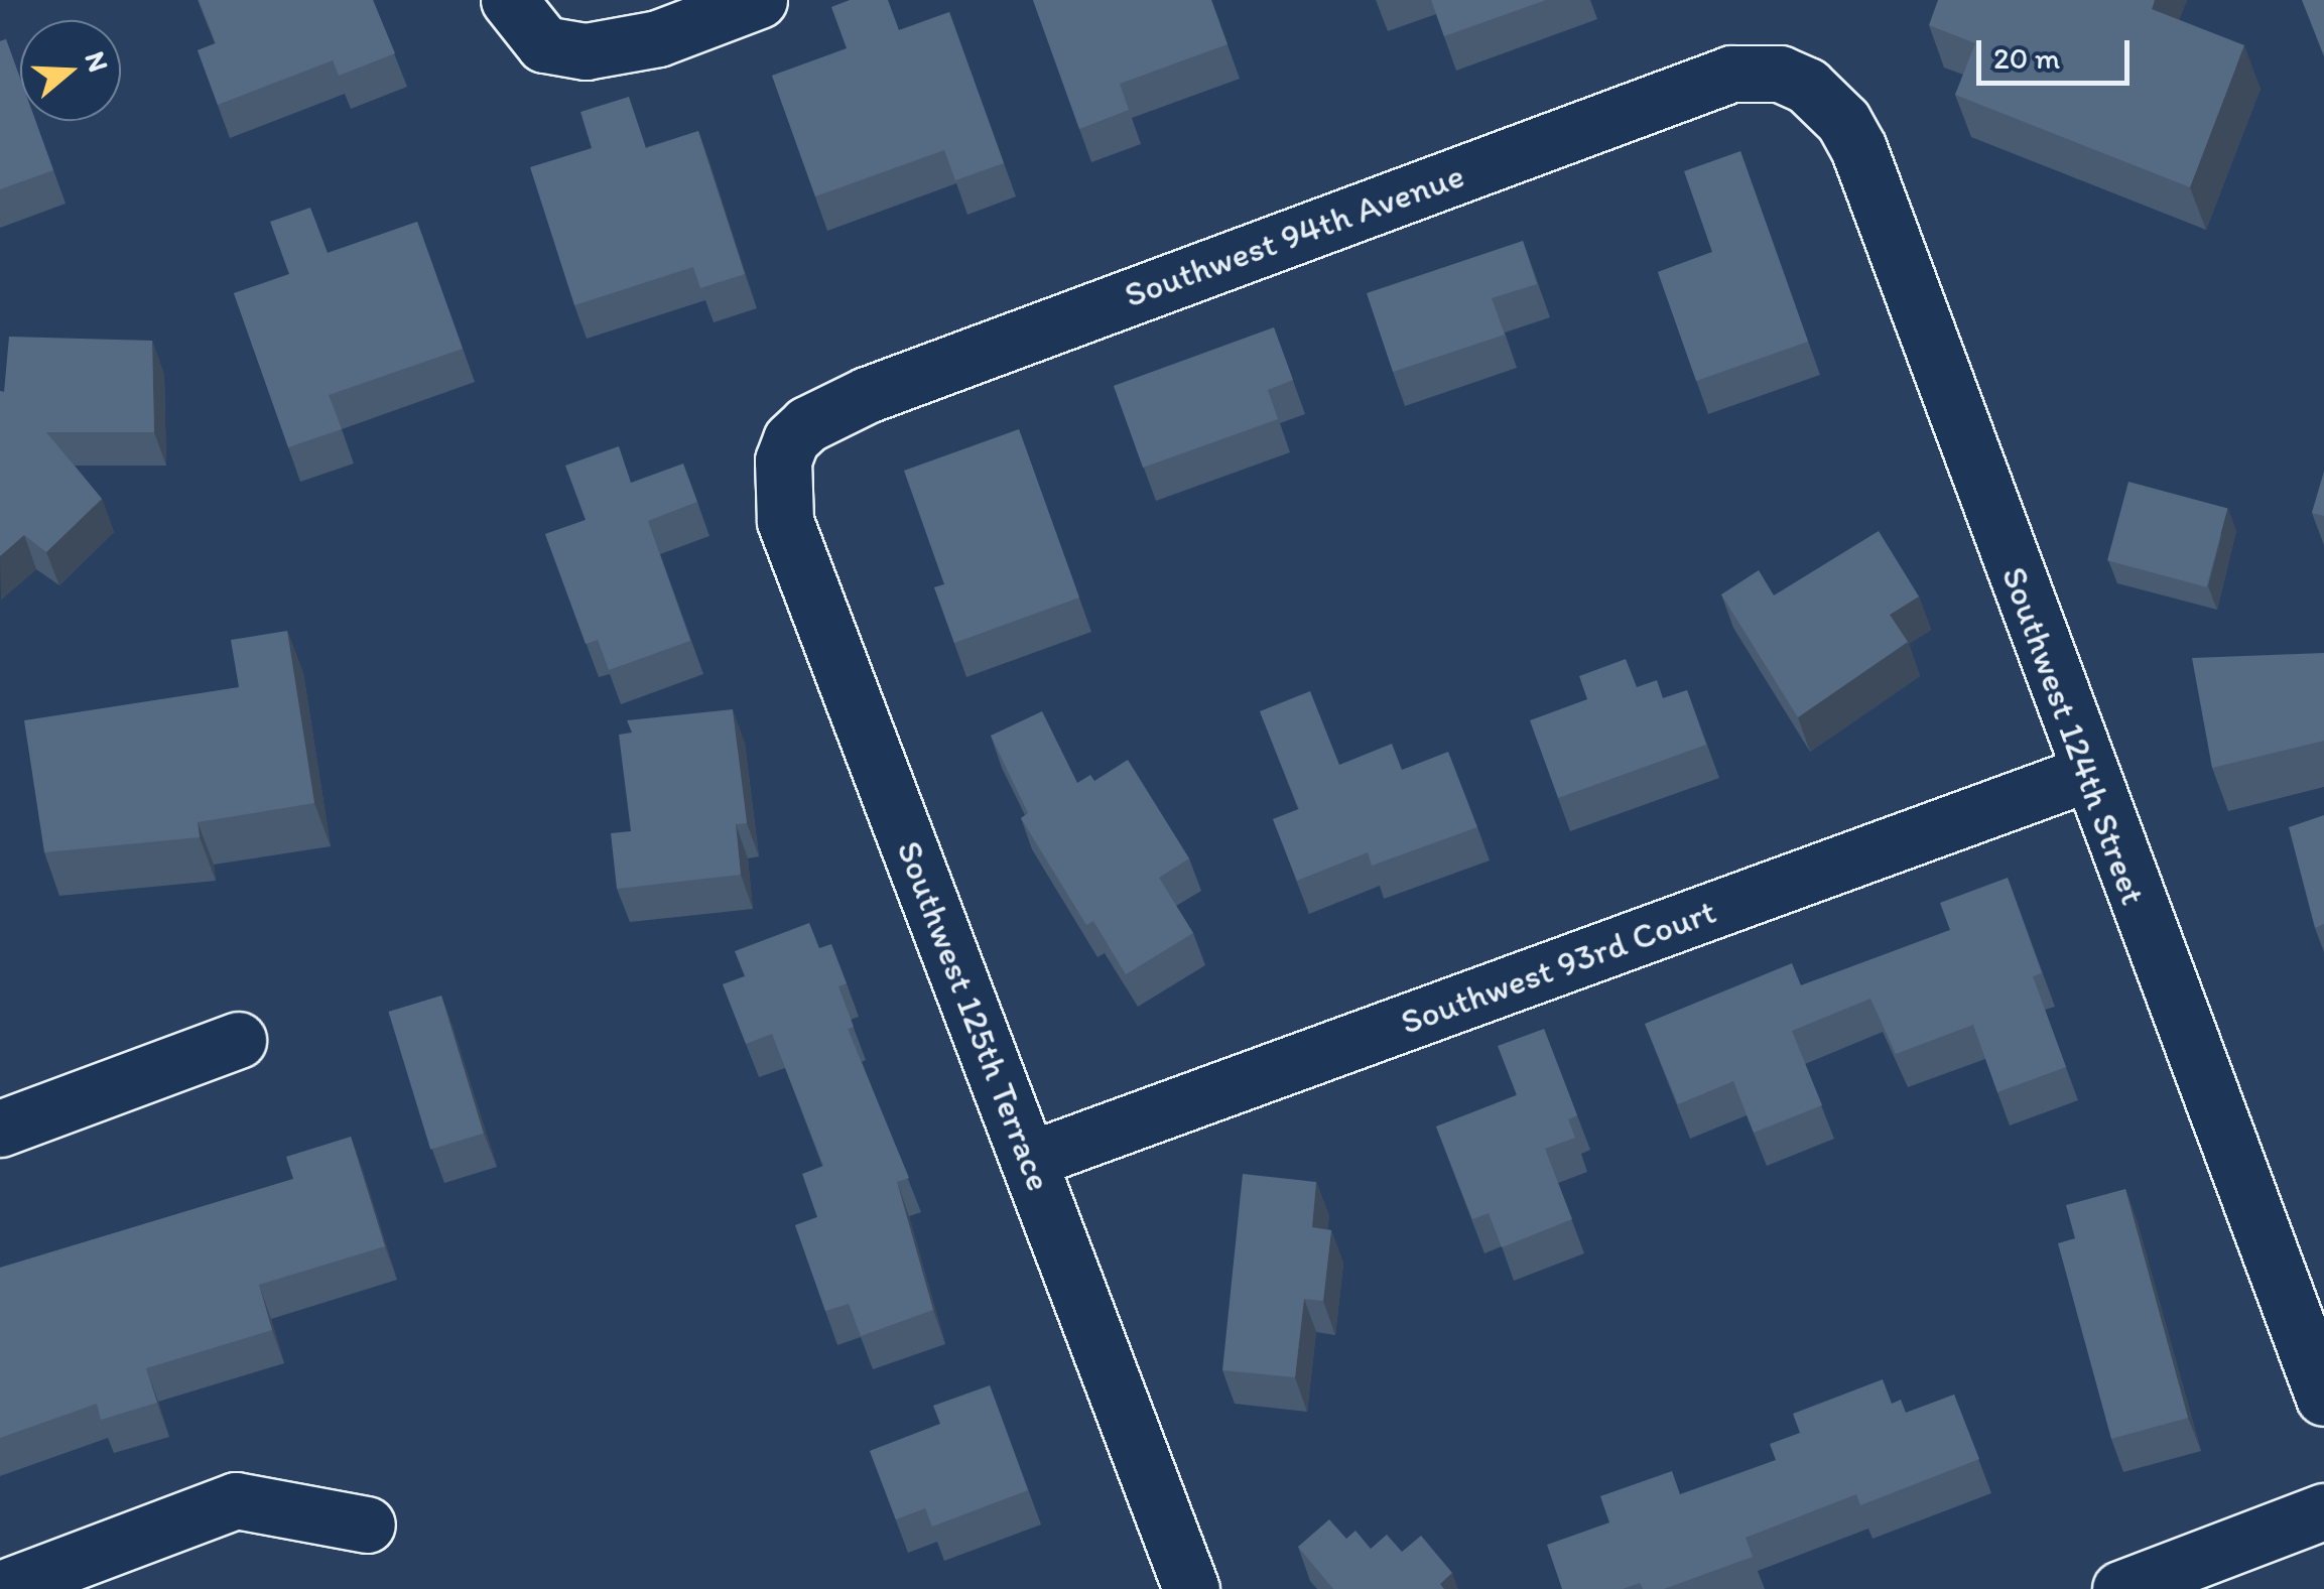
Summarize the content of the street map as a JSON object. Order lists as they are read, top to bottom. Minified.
{"streets":{"street":["Southwest 94th Avenue","Southwest 124th Street","Southwest 93rd Court","Southwest 125th Terrace"]},"crossings":[["Southwest 94th Avenue","Southwest 124th Street"],["Southwest 94th Avenue","Southwest 125th Terrace"],["Southwest 124th Street","Southwest 93rd Court"],["Southwest 93rd Court","Southwest 125th Terrace"]],"scale_bar":"20 m","north":"right"}
